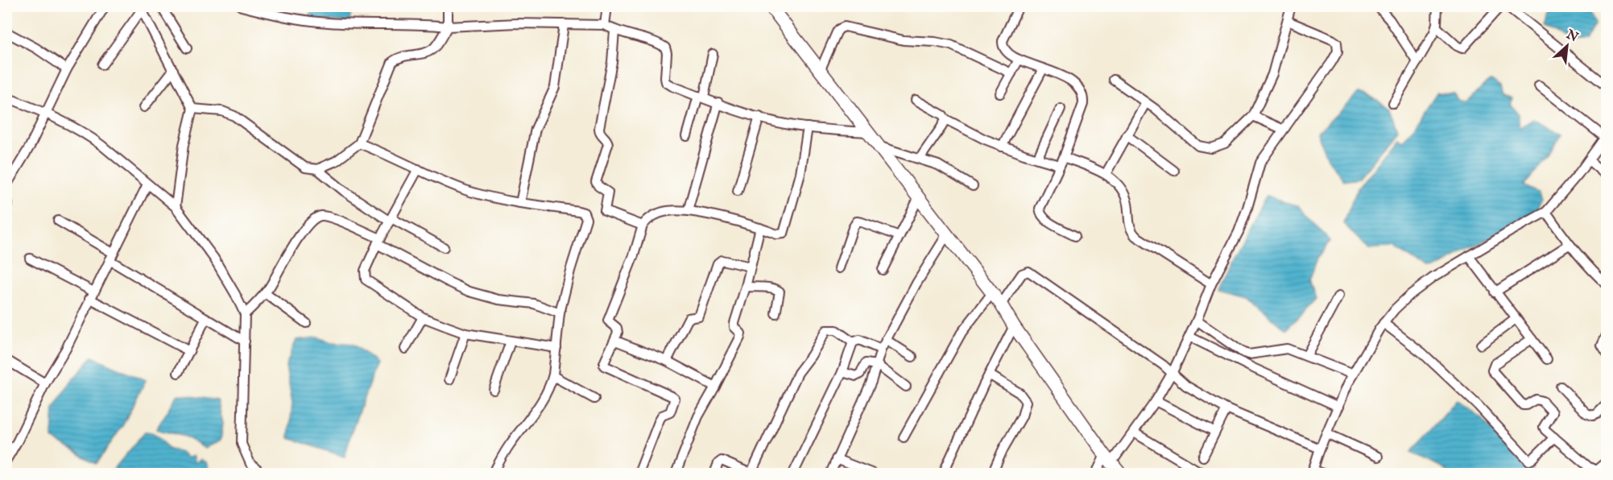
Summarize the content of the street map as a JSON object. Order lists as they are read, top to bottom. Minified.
{"north":"top right"}
